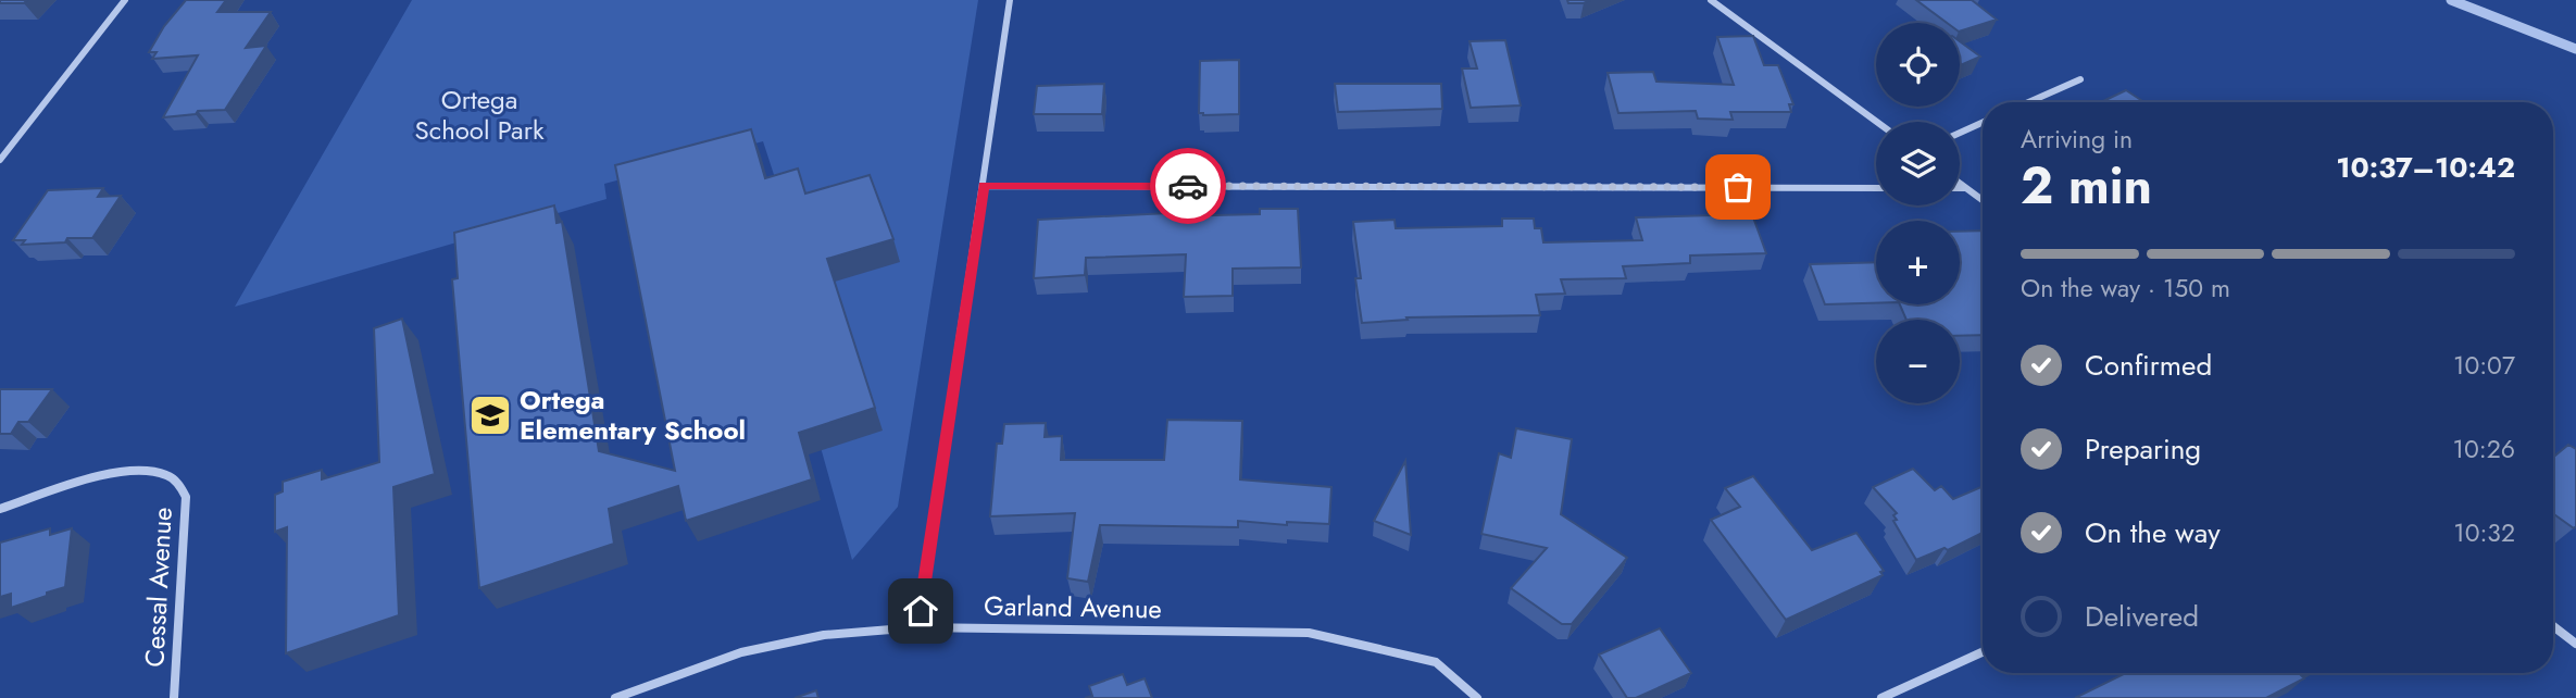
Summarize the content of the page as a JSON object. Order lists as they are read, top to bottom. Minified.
{"streets":{"street":["Cessal Avenue","Garland Avenue"]},"parks":["Ortega School Park"],"places":{"school or university":["Ortega Elementary School"]},"page":{"map_buttons":["+","−"],"heading":["2 min","Arriving in","10:37–10:42"],"bar":"On the way · 150 m","list":[["Confirmed","10:07"],["Preparing","10:26"],["On the way","10:32"],"Delivered"]}}
